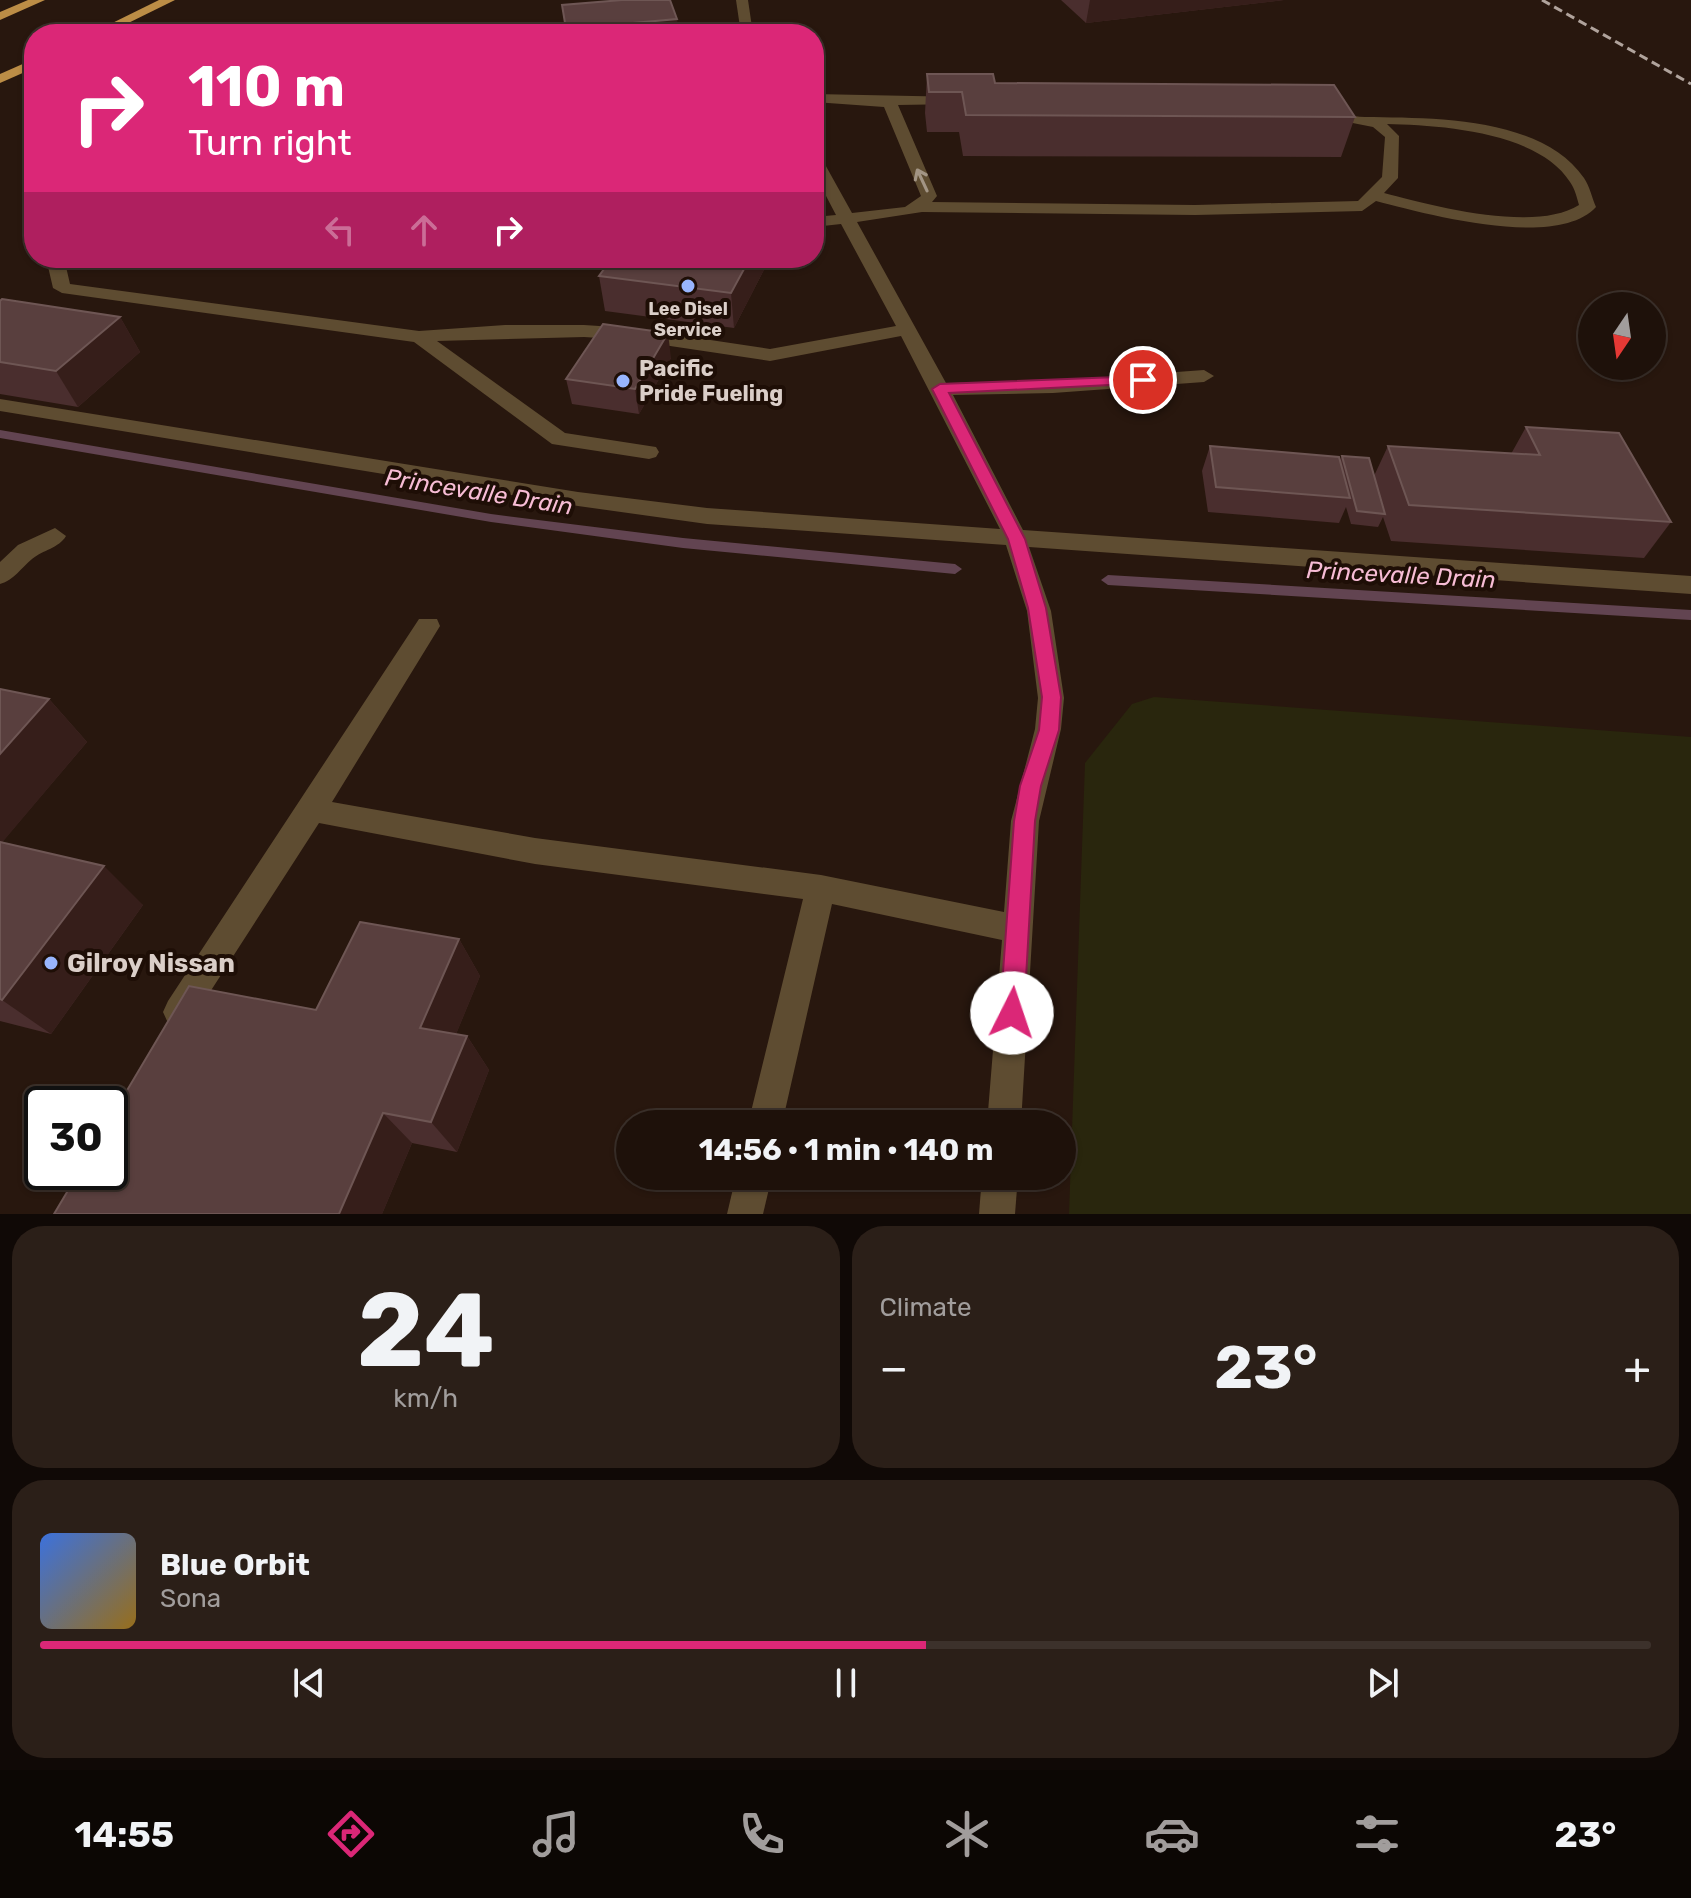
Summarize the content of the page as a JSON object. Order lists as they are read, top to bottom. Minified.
{"water":["Princevalle Drain"],"places":["Lee Disel Service","Pacific Pride Fueling","Gilroy Nissan"],"north":"bottom","page":{"turn":["110 m","Turn right"],"limit":"30","trip":"14:56 · 1 min · 140 m","tile":[["24","km/h"],"Climate"],"heat":["−","23°","+"],"song":["Blue Orbit","Sona"],"tabs":["14:55","23°"]}}
